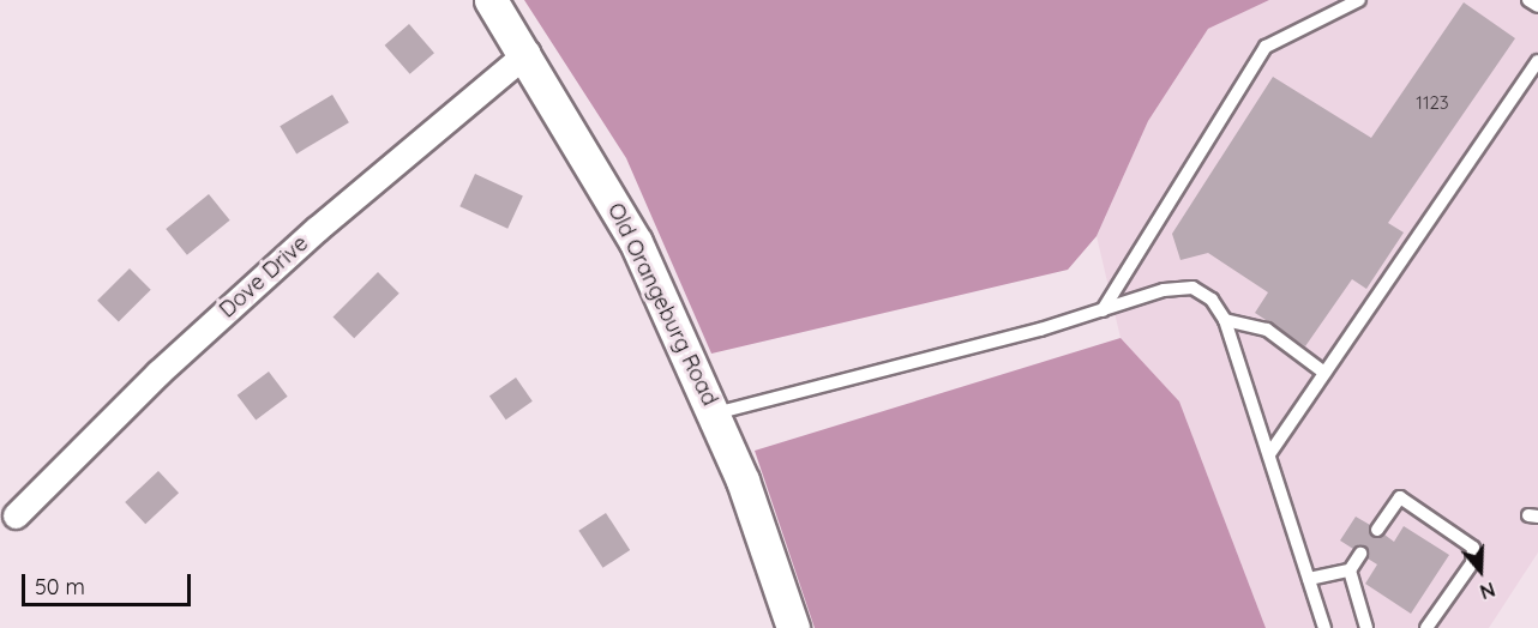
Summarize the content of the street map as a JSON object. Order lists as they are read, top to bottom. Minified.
{"streets":{"street":["Dove Drive","Old Orangeburg Road"]},"crossings":[["Dove Drive","Old Orangeburg Road"]],"house_numbers":["1123"],"scale_bar":"50 m","north":"bottom"}
